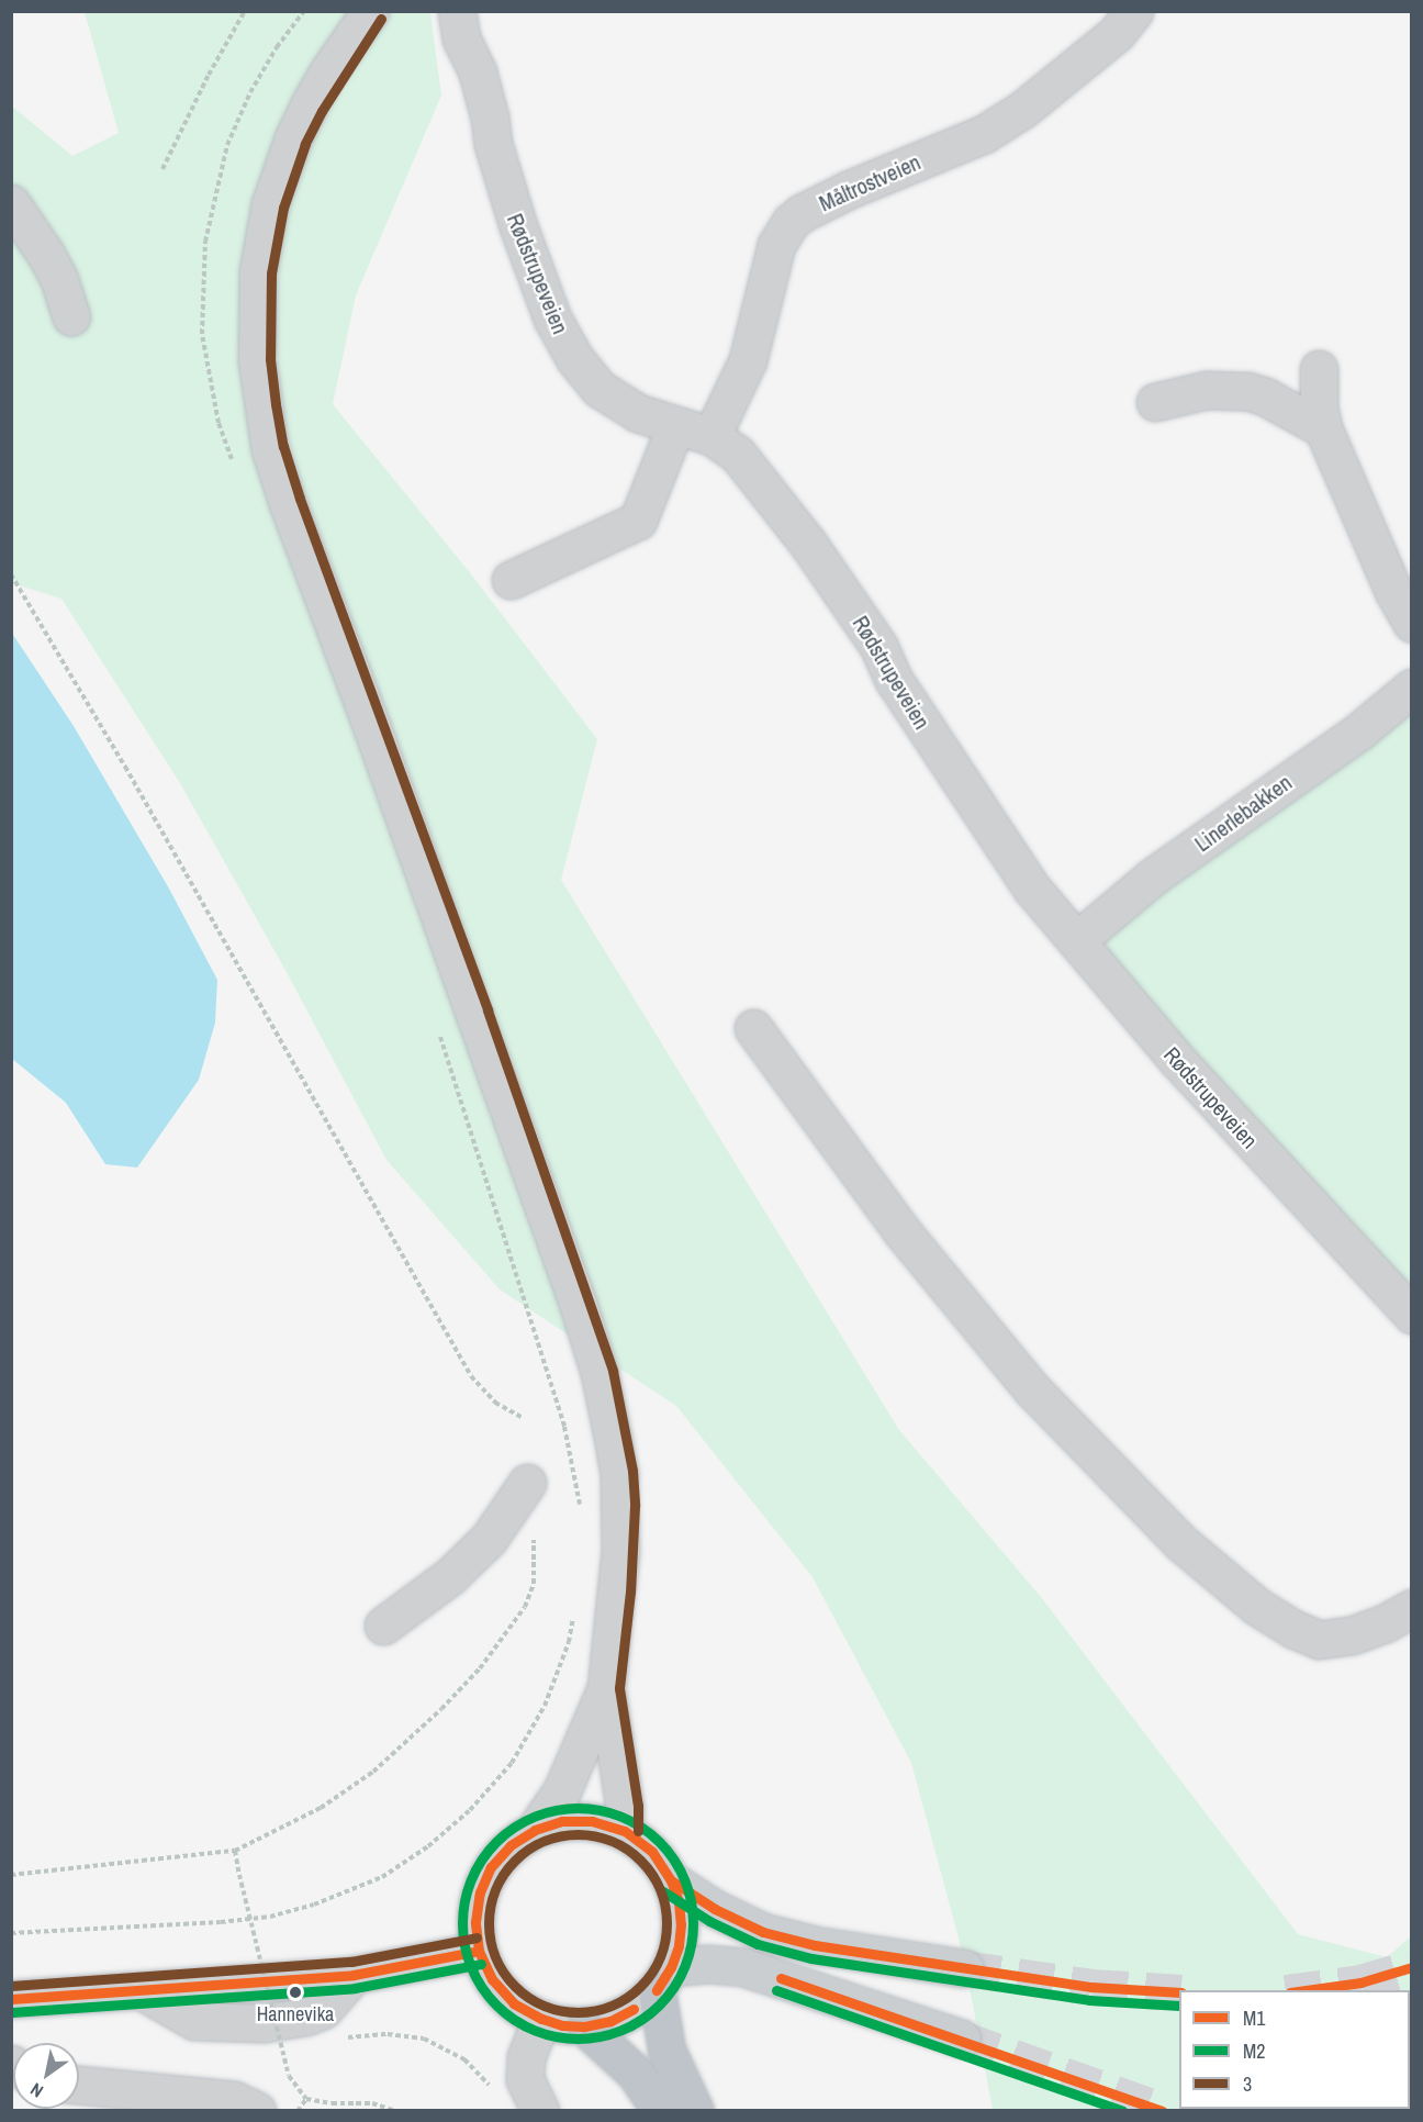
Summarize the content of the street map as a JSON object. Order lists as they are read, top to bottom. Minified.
{"streets":{"street":["Måltrostveien","Rødstrupeveien","Linerlebakken"]},"crossings":[["Måltrostveien","Rødstrupeveien"],["Rødstrupeveien","Linerlebakken"]],"places":["Hannevika"],"lines":["transit line 3","transit line M2","transit line M1"],"legend":["M1","M2","3"],"north":"bottom left"}
